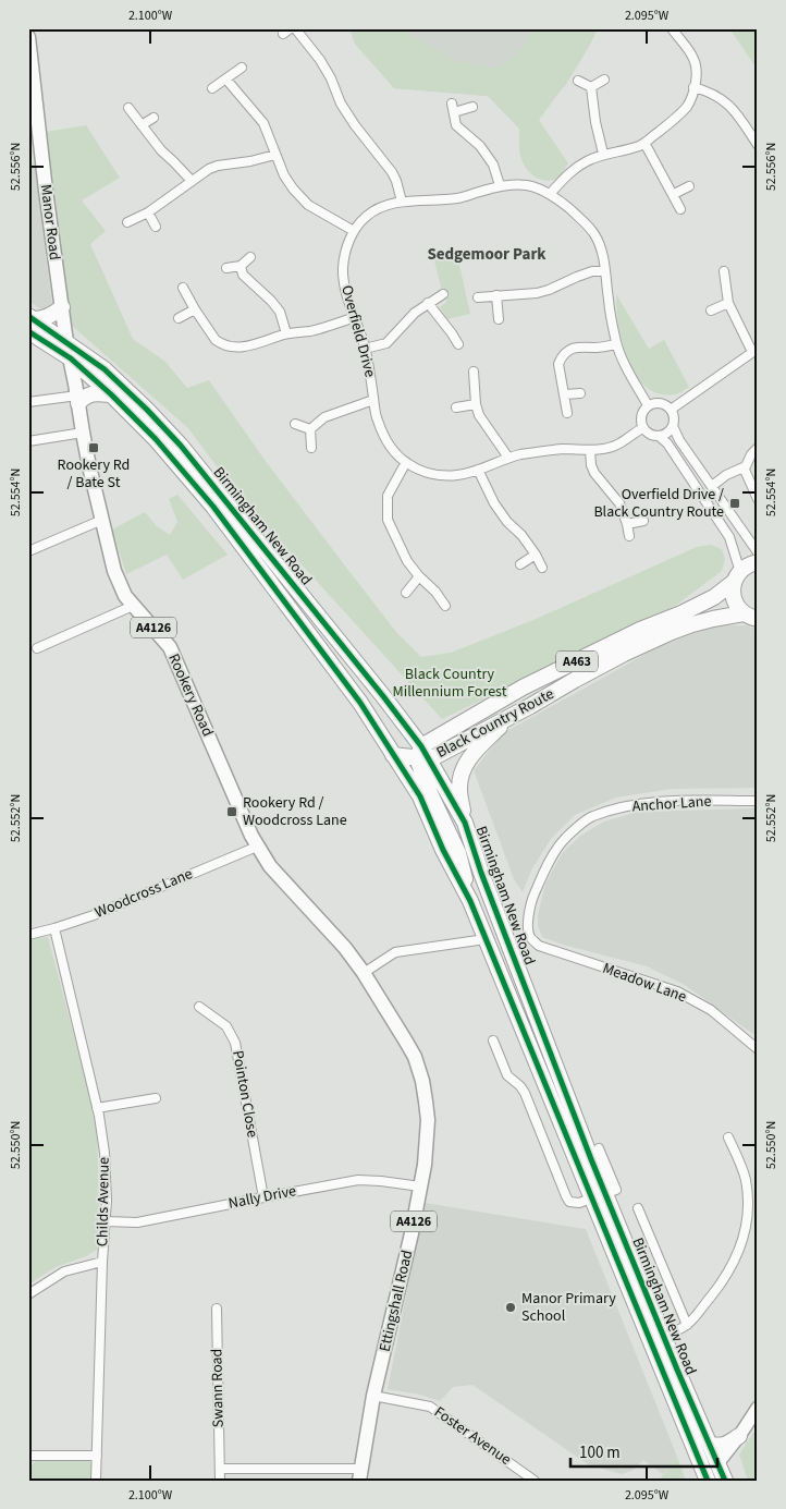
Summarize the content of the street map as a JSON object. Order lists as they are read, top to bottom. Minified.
{"streets":{"highway":["Birmingham New Road","A463","Black Country Route"],"main road":["Manor Road","A4126","Rookery Road","Ettingshall Road"],"street":["Overfield Drive","Anchor Lane","Woodcross Lane","Meadow Lane","Pointon Close","Nally Drive","Childs Avenue","Swann Road","Foster Avenue"]},"crossings":[["Manor Road","Birmingham New Road"],["Manor Road","A4126"],["Birmingham New Road","A4126"],["Birmingham New Road","A463"],["Birmingham New Road","Rookery Road"],["Birmingham New Road","Black Country Route"],["A4126","Rookery Road"],["A463","Black Country Route"],["Rookery Road","Woodcross Lane"],["Rookery Road","Ettingshall Road"],["Anchor Lane","Meadow Lane"],["Woodcross Lane","Childs Avenue"],["Pointon Close","Nally Drive"],["Nally Drive","Childs Avenue"],["Nally Drive","Ettingshall Road"],["Ettingshall Road","Foster Avenue"]],"districts":["Sedgemoor Park"],"parks":["Black Country Millennium Forest"],"places":{"transit":["Rookery Rd / Bate St","Overfield Drive / Black Country Route","Rookery Rd / Woodcross Lane"],"other":["Manor Primary School"]},"scale_bar":"100 m","coordinates":["2.100°W","2.095°W","52.556°N","52.554°N","52.552°N","52.550°N"]}
